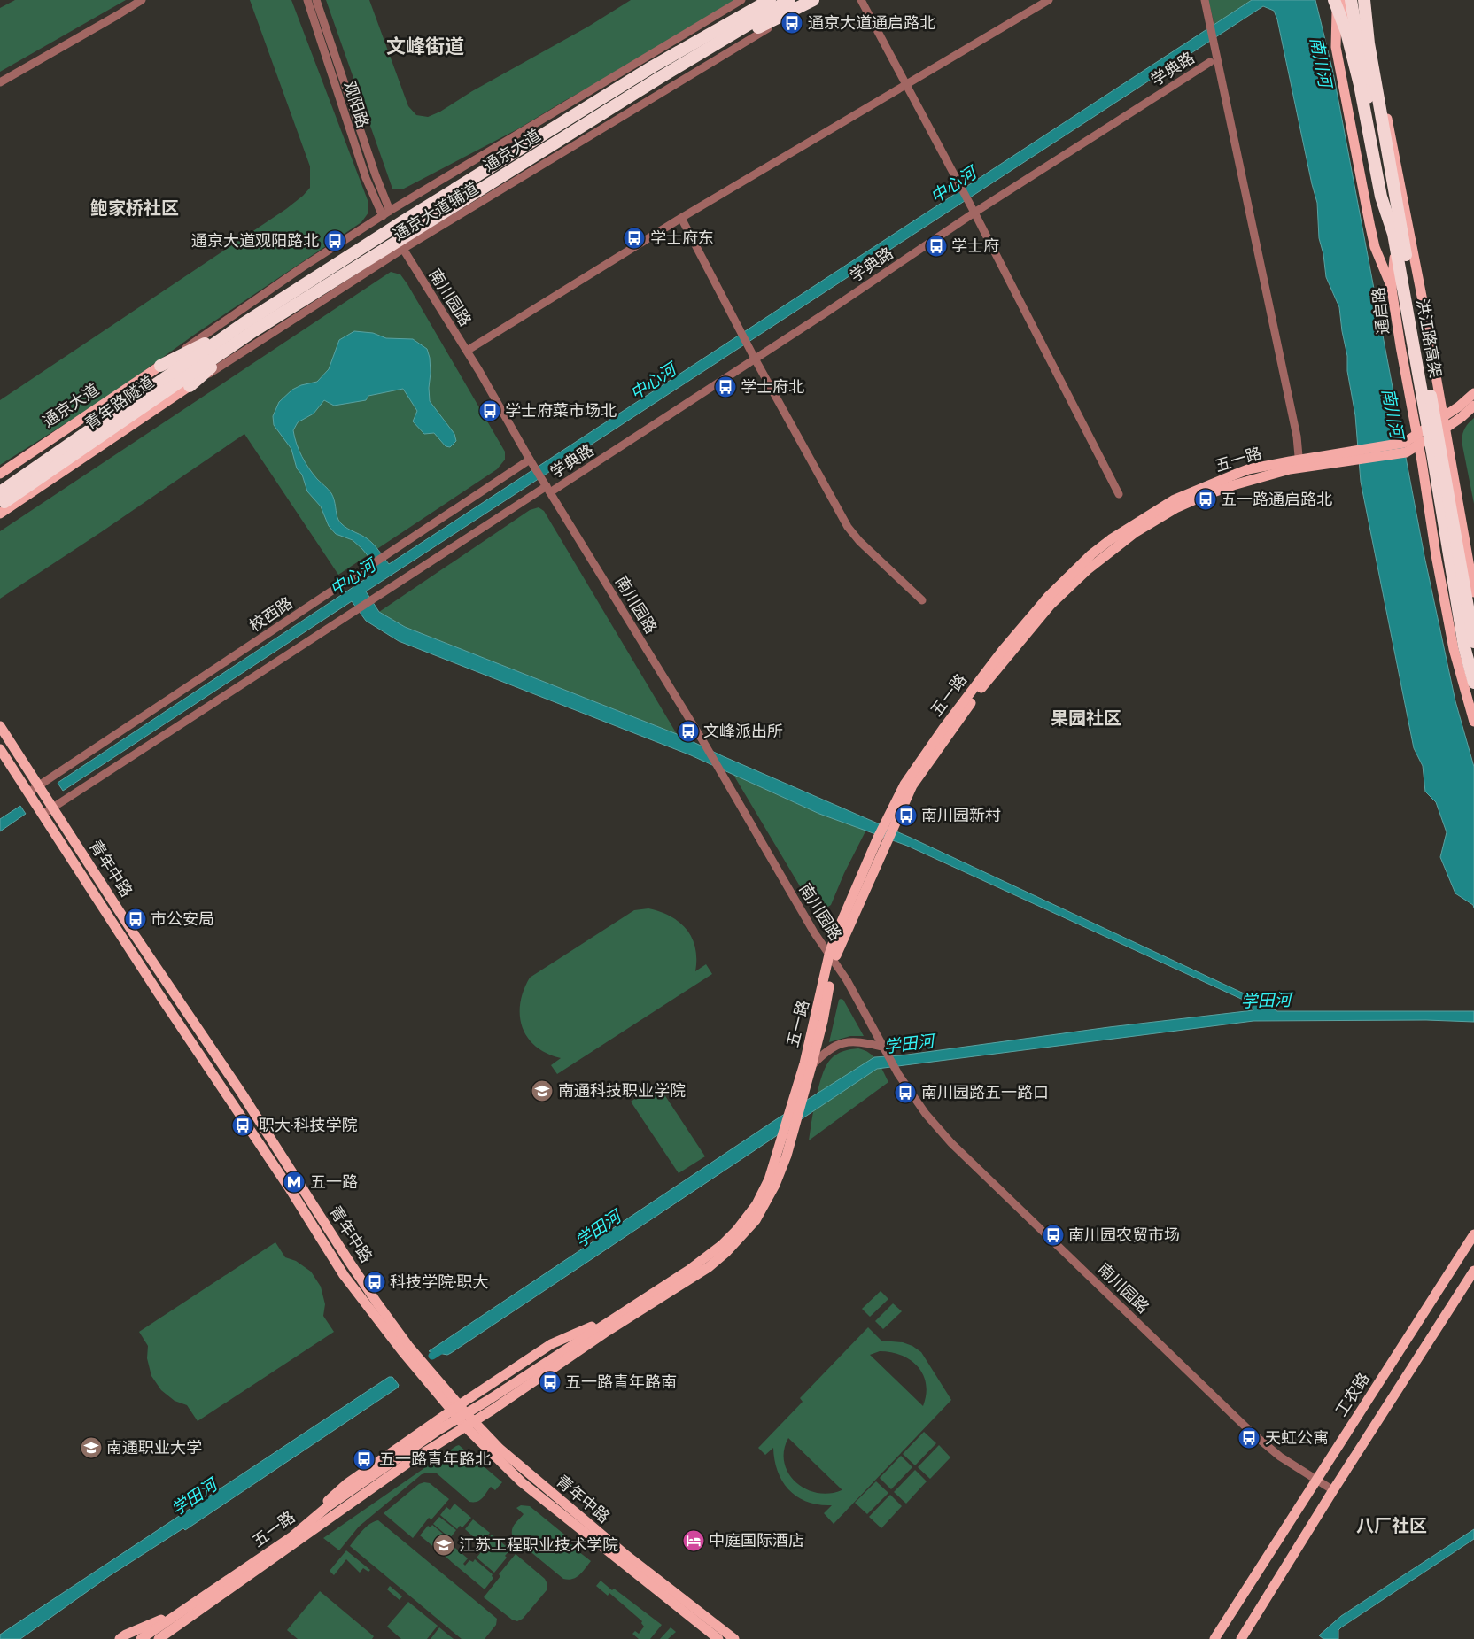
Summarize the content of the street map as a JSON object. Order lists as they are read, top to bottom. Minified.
{"streets":{"highway":["通京大道","洪江路高架","青年路隧道"],"main road":["通启路","五一路","青年中路","工农路"],"street":["学典路","观阳路","通京大道辅道","南川园路","校西路"]},"crossings":[["学典路","南川园路"],["观阳路","通京大道辅道"],["通京大道","通京大道辅道"],["通京大道","青年路隧道"],["通京大道辅道","南川园路"],["南川园路","五一路"],["南川园路","校西路"],["南川园路","工农路"],["通启路","五一路"],["五一路","青年中路"],["校西路","青年中路"]],"districts":["文峰街道","鲍家桥社区","果园社区","八厂社区"],"water":["南川河","中心河","学田河"],"places":{"bus stop":["通京大道通启路北","学士府东","通京大道观阳路北","学士府","学士府北","学士府菜市场北","五一路通启路北","文峰派出所","南川园新村","市公安局","南川园路五一路口","职大·科技学院","南川园农贸市场","科技学院·职大","五一路青年路南","天虹公寓","五一路青年路北"],"school or university":["南通科技职业学院","南通职业大学","江苏工程职业技术学院"],"metro station":["五一路"],"hotel":["中庭国际酒店"]}}
